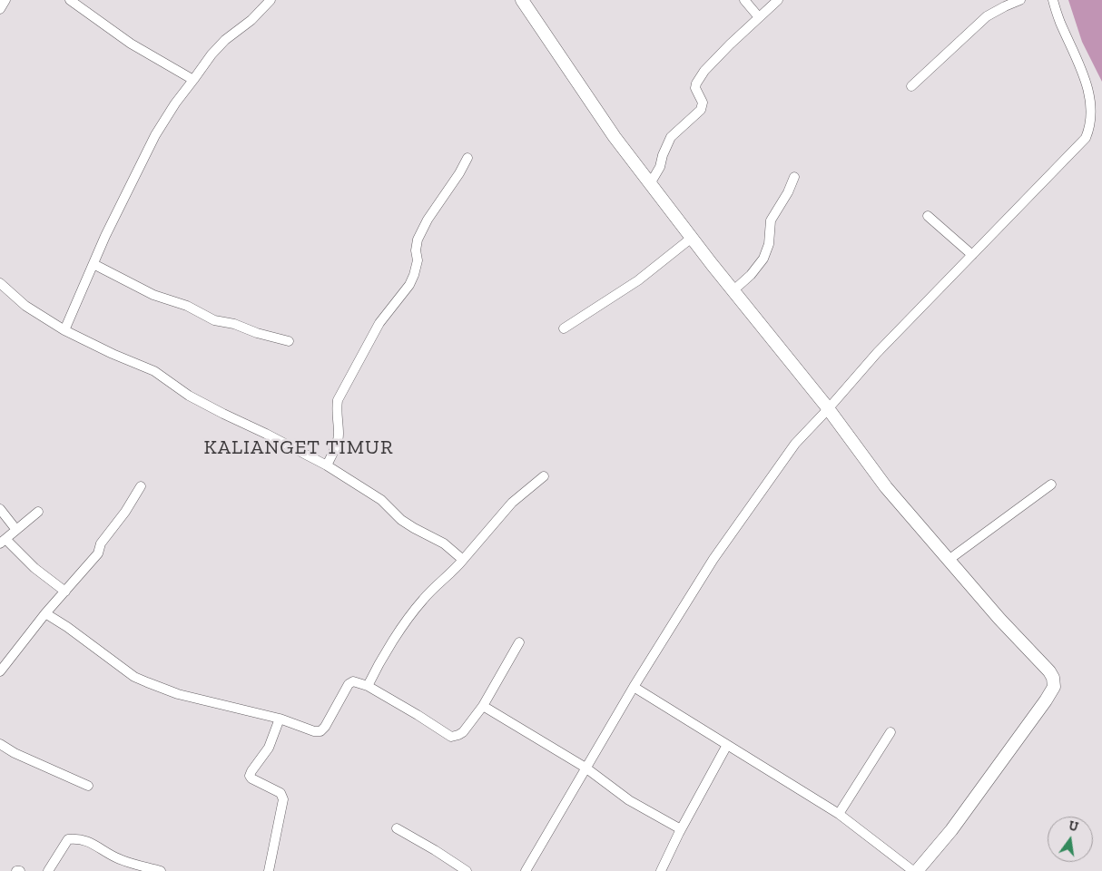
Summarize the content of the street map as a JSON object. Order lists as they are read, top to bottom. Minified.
{"districts":["KALIANGET TIMUR"],"north":"top"}
